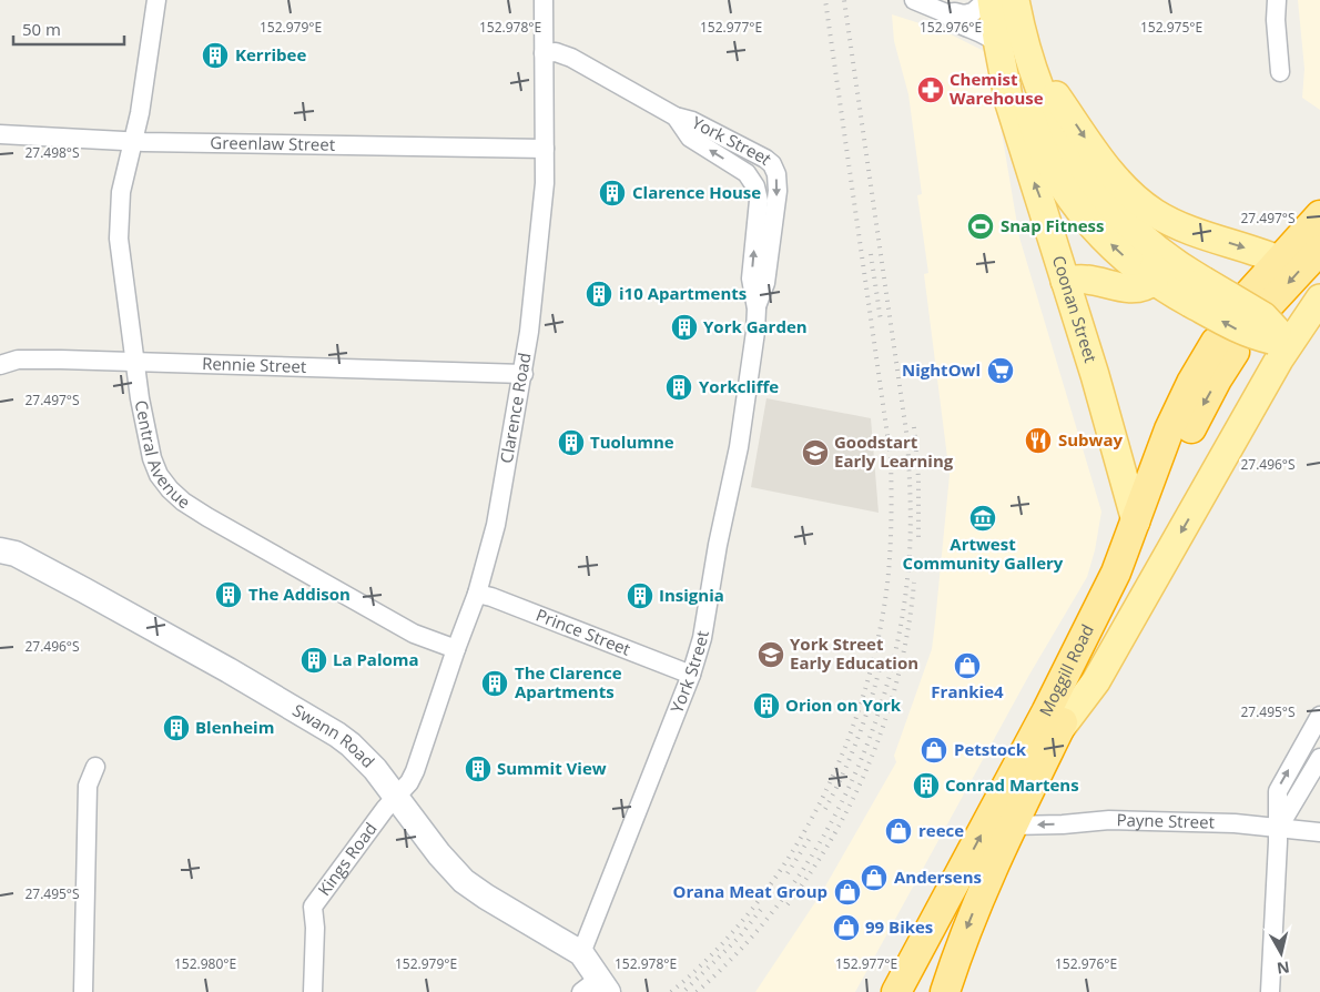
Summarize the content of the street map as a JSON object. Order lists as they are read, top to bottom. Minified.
{"streets":{"highway":["Moggill Road"],"main road":["Coonan Street","Swann Road"],"street":["Greenlaw Street","York Street","Rennie Street","Clarence Road","Central Avenue","Prince Street","Payne Street","Kings Road"]},"crossings":[["Greenlaw Street","Clarence Road"],["Greenlaw Street","Central Avenue"],["York Street","Clarence Road"],["York Street","Prince Street"],["York Street","Swann Road"],["Coonan Street","Moggill Road"],["Rennie Street","Clarence Road"],["Rennie Street","Central Avenue"],["Clarence Road","Central Avenue"],["Clarence Road","Prince Street"],["Clarence Road","Swann Road"],["Clarence Road","Kings Road"],["Moggill Road","Payne Street"],["Swann Road","Kings Road"]],"one_way":["Payne Street"],"places":{"building":["Kerribee","Clarence House","i10 Apartments","York Garden","Yorkcliffe","Tuolumne","The Addison","Insignia","La Paloma","The Clarence Apartments","Orion on York","Blenheim","Summit View","Conrad Martens"],"pharmacy":["Chemist Warehouse"],"sports":["Snap Fitness"],"supermarket":["NightOwl"],"restaurant":["Subway"],"school or university":["Goodstart Early Learning","York Street Early Education"],"museum":["Artwest Community Gallery"],"shop":["Frankie4","Petstock","reece","Andersens","Orana Meat Group","99 Bikes"]},"scale_bar":"50 m","north":"bottom","coordinates":["152.979°E","152.978°E","152.977°E","152.976°E","152.975°E","27.498°S","27.497°S","27.496°S","27.495°S","152.980°E"]}
